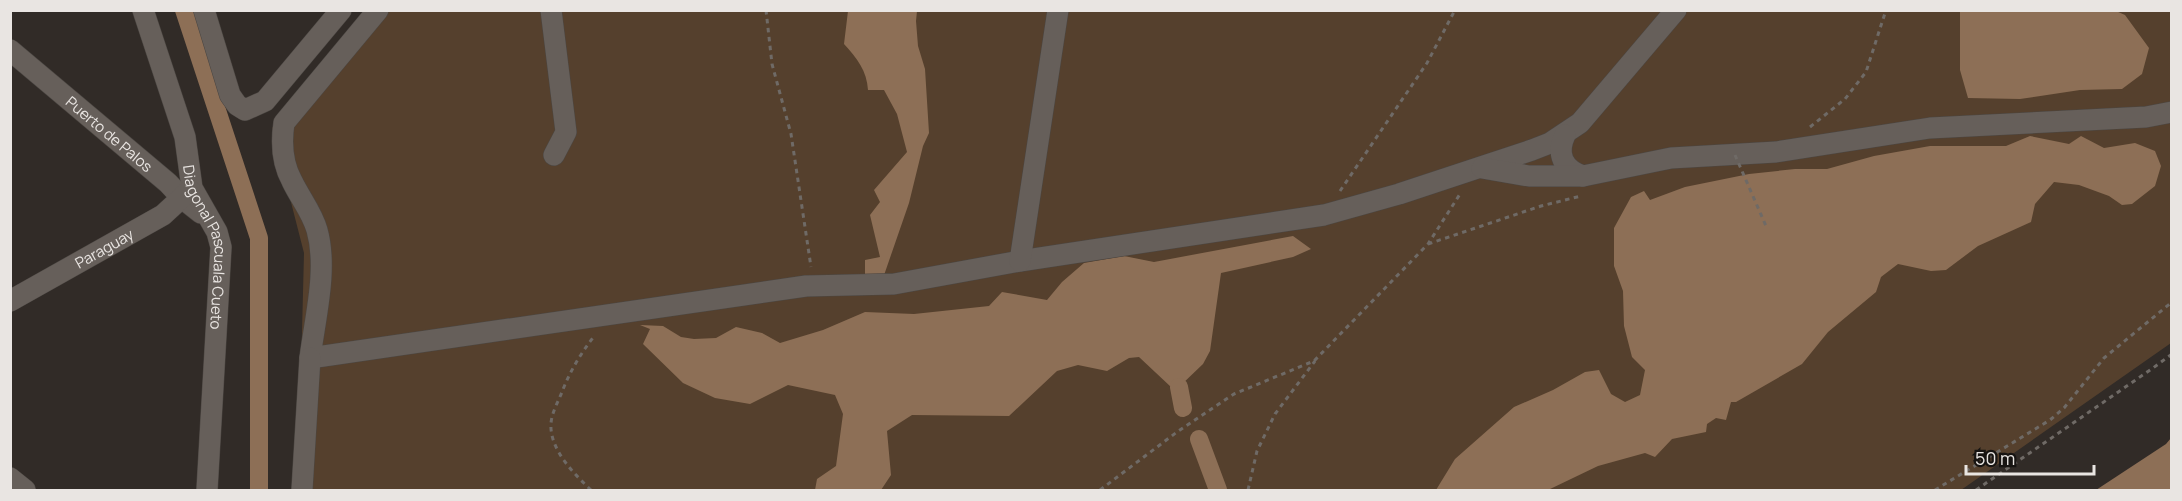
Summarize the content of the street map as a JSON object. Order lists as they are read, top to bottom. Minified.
{"streets":{"street":["Puerto de Palos","Diagonal Pascuala Cueto","Paraguay"]},"crossings":[["Puerto de Palos","Diagonal Pascuala Cueto"],["Puerto de Palos","Paraguay"],["Diagonal Pascuala Cueto","Paraguay"]],"scale_bar":"50 m"}
